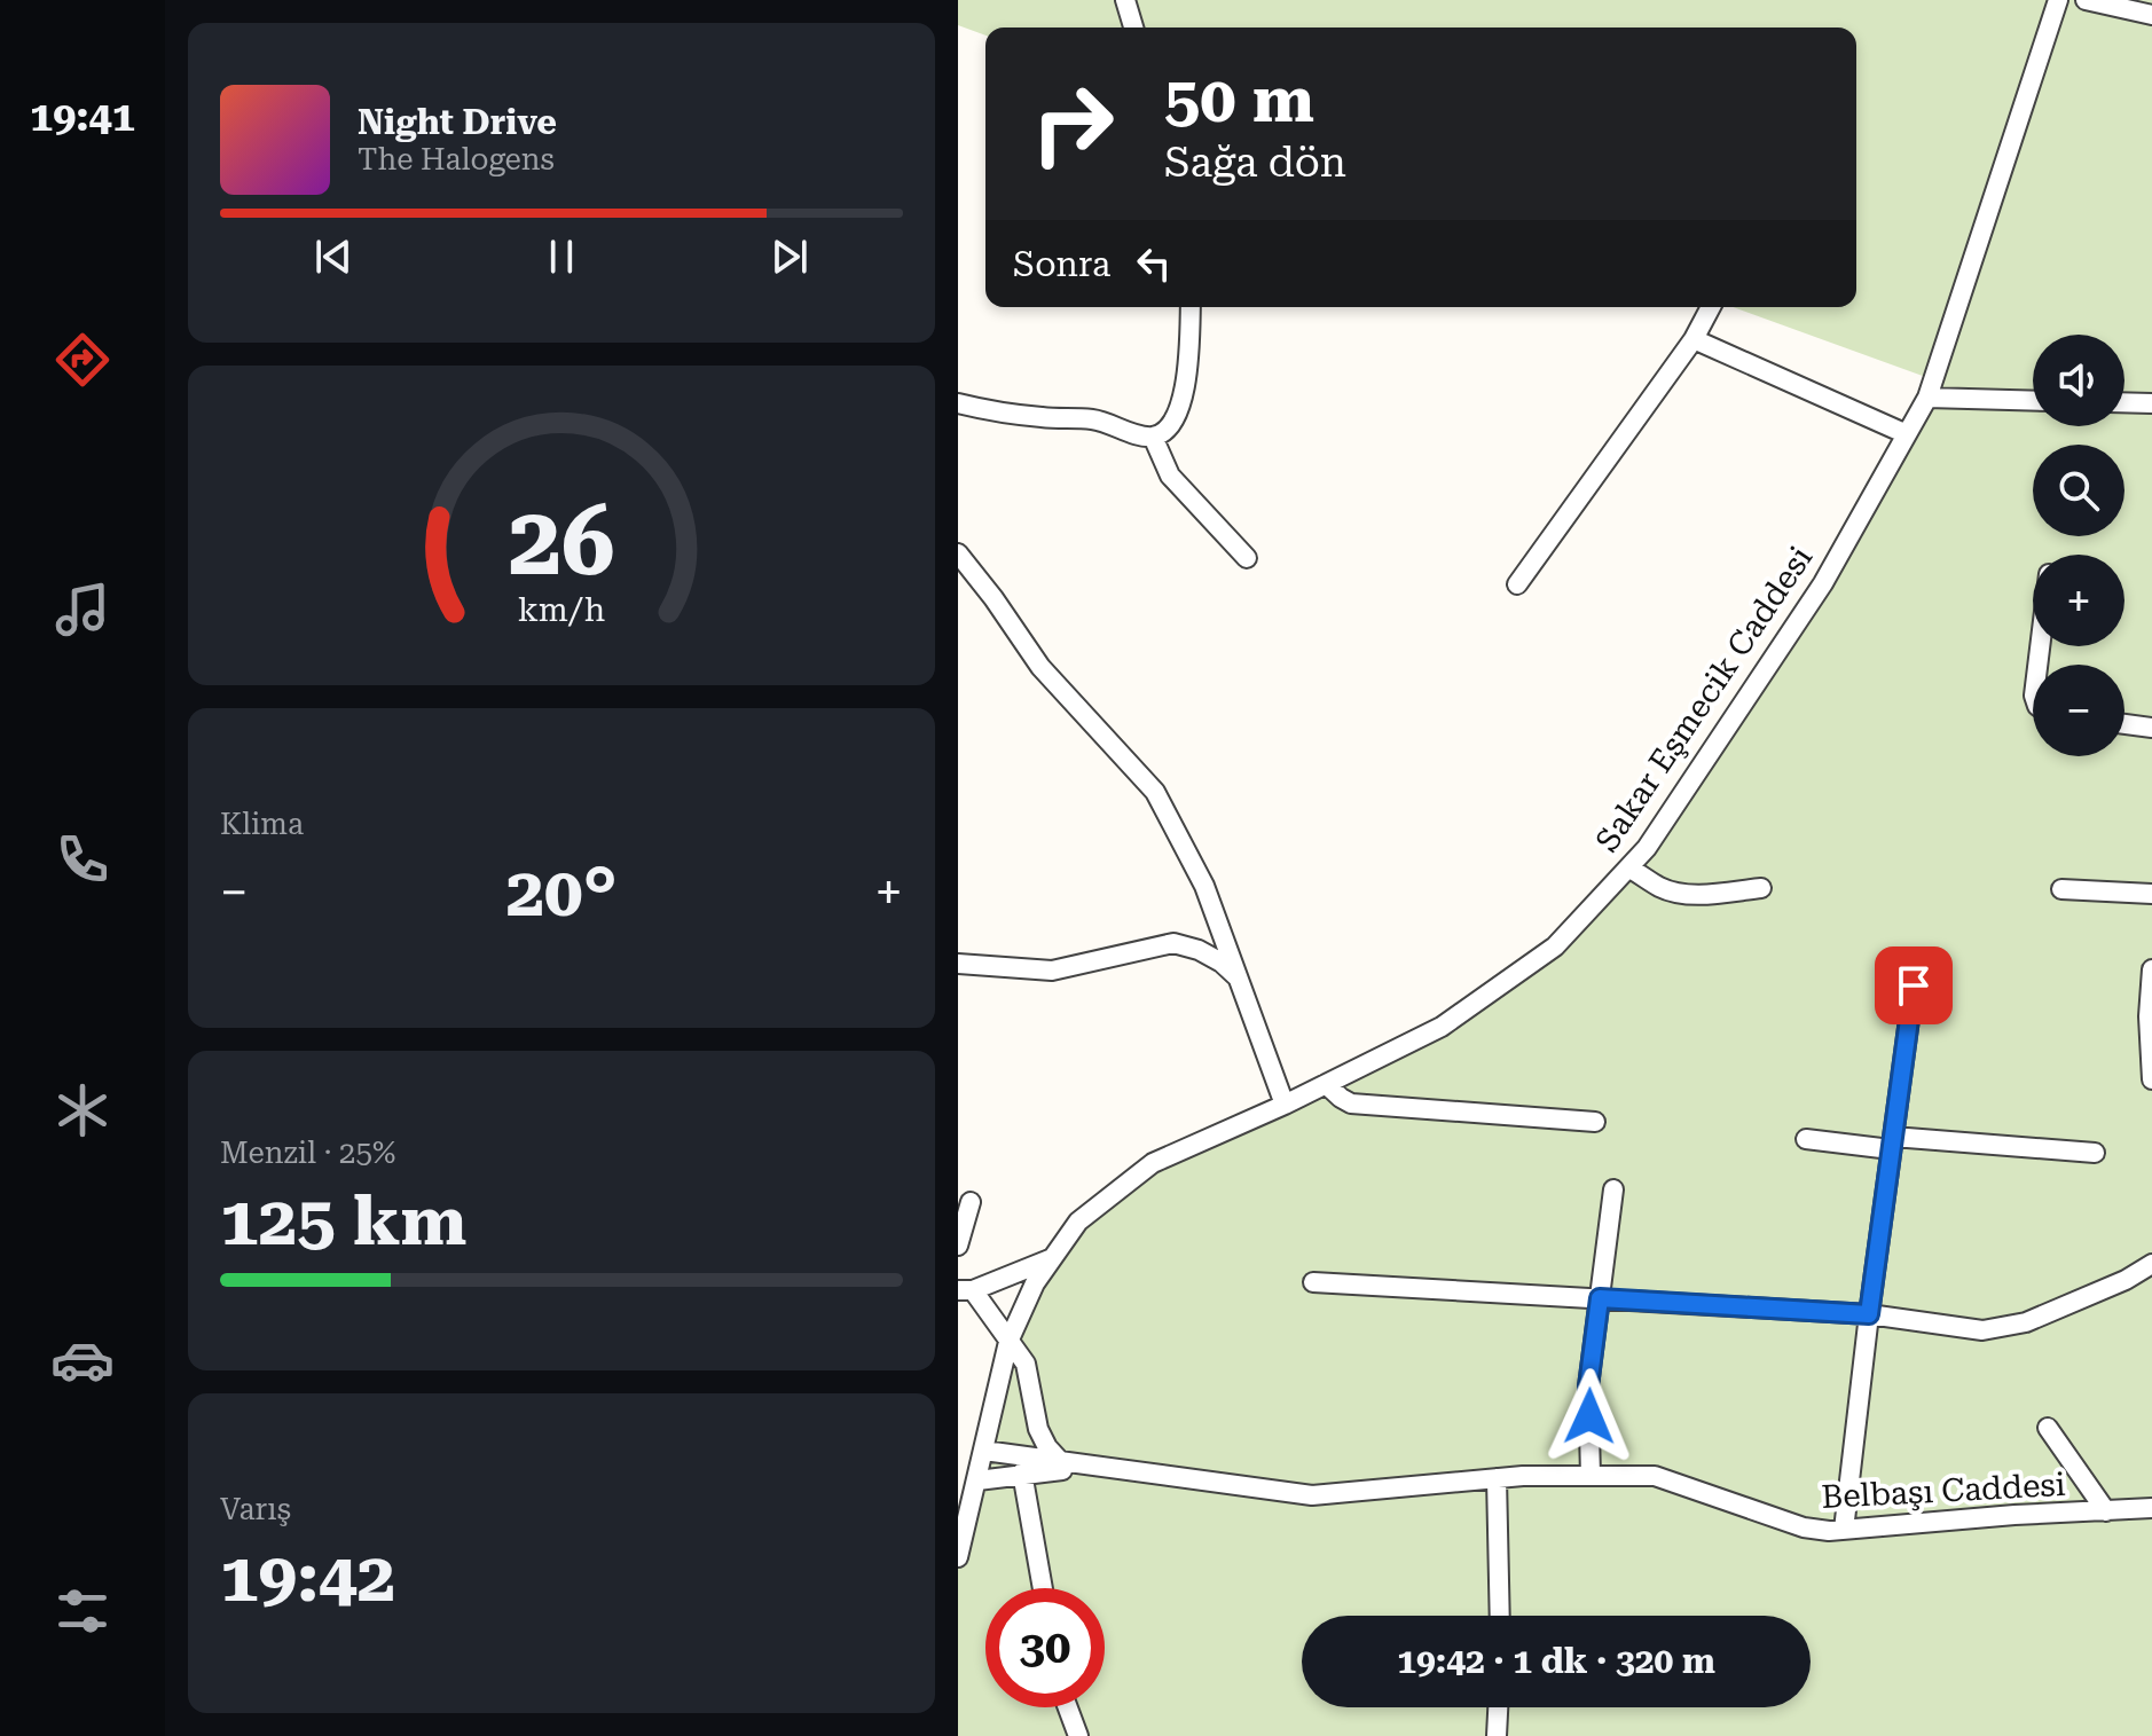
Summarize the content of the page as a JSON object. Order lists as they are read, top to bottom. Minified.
{"streets":{"street":["Sakar Eşmecik Caddesi","Belbaşı Caddesi"]},"crossings":[["Sakar Eşmecik Caddesi","Belbaşı Caddesi"]],"page":{"tabs":"19:41","turn":["50 m","Sağa dön"],"song":["Night Drive","The Halogens"],"then":"Sonra","map_buttons":["+","−"],"tile":["Klima",["Menzil · 25%","125 km"],["Varış","19:42"]],"heat":["−","20°","+"],"limit":"30","trip":"19:42 · 1 dk · 320 m","gauge":["26","km/h"]}}
